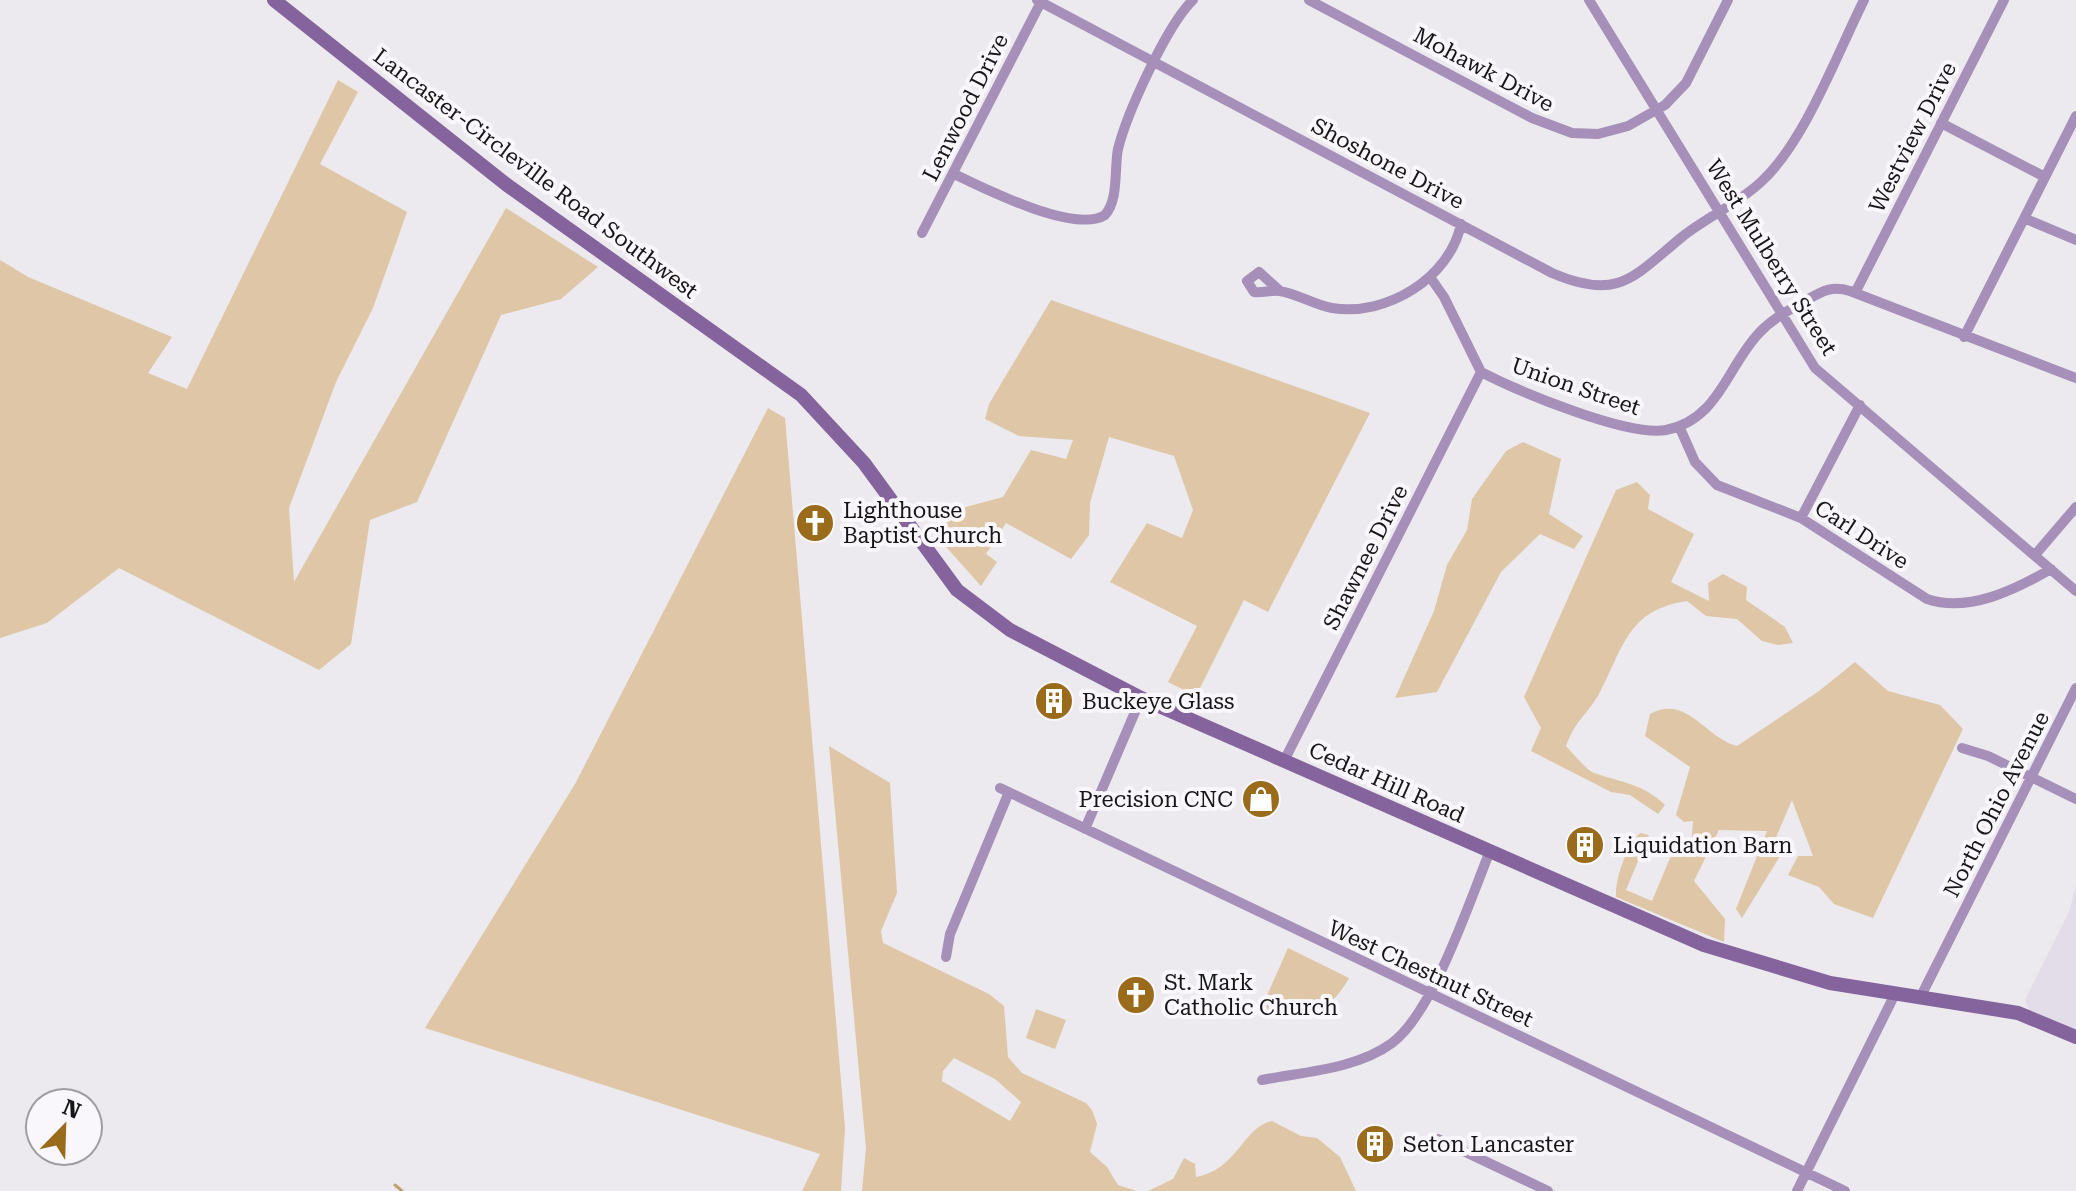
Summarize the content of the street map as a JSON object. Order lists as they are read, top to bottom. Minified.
{"streets":{"main road":["Lancaster-Circleville Road Southwest","Cedar Hill Road"],"street":["Mohawk Drive","Lenwood Drive","Westview Drive","Shoshone Drive","West Mulberry Street","Union Street","Carl Drive","Shawnee Drive","North Ohio Avenue","West Chestnut Street"]},"crossings":[["Mohawk Drive","West Mulberry Street"],["Lenwood Drive","Shoshone Drive"],["Shoshone Drive","West Mulberry Street"],["Lancaster-Circleville Road Southwest","Cedar Hill Road"],["West Mulberry Street","Carl Drive"],["Union Street","Carl Drive"],["Union Street","Shawnee Drive"],["Shawnee Drive","Cedar Hill Road"],["Cedar Hill Road","North Ohio Avenue"]],"places":{"church":["Lighthouse Baptist Church","St. Mark Catholic Church"],"building":["Buckeye Glass","Liquidation Barn","Seton Lancaster"],"shop":["Precision CNC"]},"north":"top right"}
